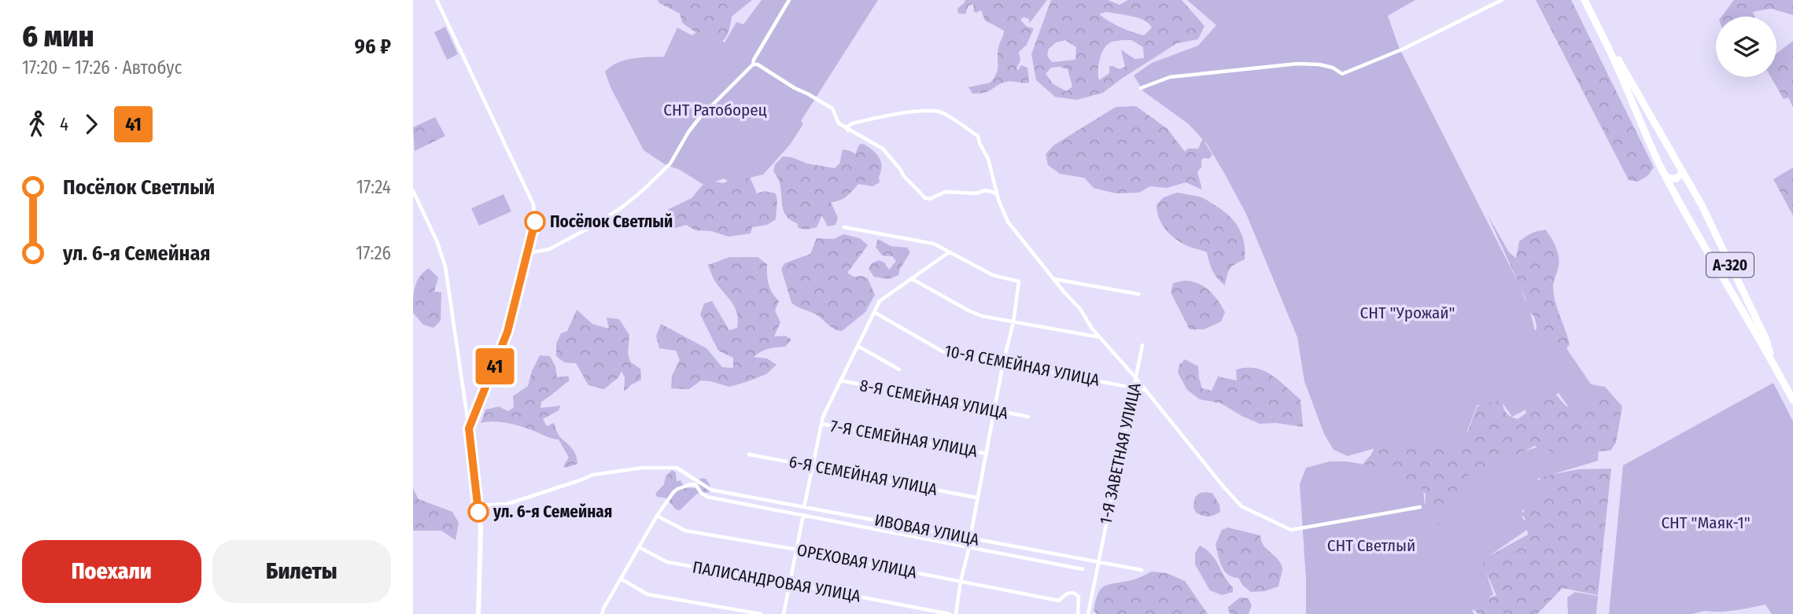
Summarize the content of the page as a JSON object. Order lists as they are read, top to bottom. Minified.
{"streets":{"highway":["А-320"],"street":["10-Я СЕМЕЙНАЯ УЛИЦА","8-Я СЕМЕЙНАЯ УЛИЦА","7-Я СЕМЕЙНАЯ УЛИЦА","1-Я ЗАВЕТНАЯ УЛИЦА","6-Я СЕМЕЙНАЯ УЛИЦА","ИВОВАЯ УЛИЦА","ОРЕХОВАЯ УЛИЦА","ПАЛИСАНДРОВАЯ УЛИЦА"]},"crossings":[["10-Я СЕМЕЙНАЯ УЛИЦА","1-Я ЗАВЕТНАЯ УЛИЦА"],["1-Я ЗАВЕТНАЯ УЛИЦА","ИВОВАЯ УЛИЦА"],["ИВОВАЯ УЛИЦА","ОРЕХОВАЯ УЛИЦА"]],"parks":["СНТ Ратоборец","СНТ \"Урожай\"","СНТ \"Маяк-1\"","СНТ Светлый"],"places":["Посёлок Светлый","ул. 6-я Семейная"],"lines":["bus line 41"],"page":{"heading":["6 мин","17:20 – 17:26 · Автобус","96 ₽"],"on_map":"41","legs":["4","41"],"list":[{"name":"Посёлок Светлый","value":"17:24"},{"name":"ул. 6-я Семейная","value":"17:26"}],"buttons":["Поехали","Билеты"]}}
